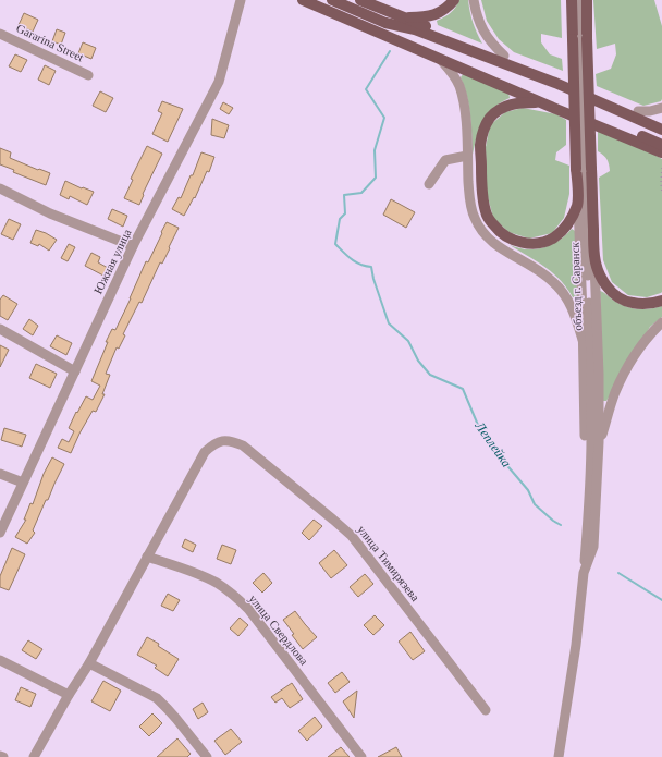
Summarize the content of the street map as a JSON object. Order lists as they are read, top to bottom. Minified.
{"streets":{"street":["Gararina Street","Южная улица","объезд г. Саранск","улица Тимирязева","улица Свердлова"]},"crossings":[["улица Тимирязева","улица Свердлова"]],"water":["Леплейка"]}
